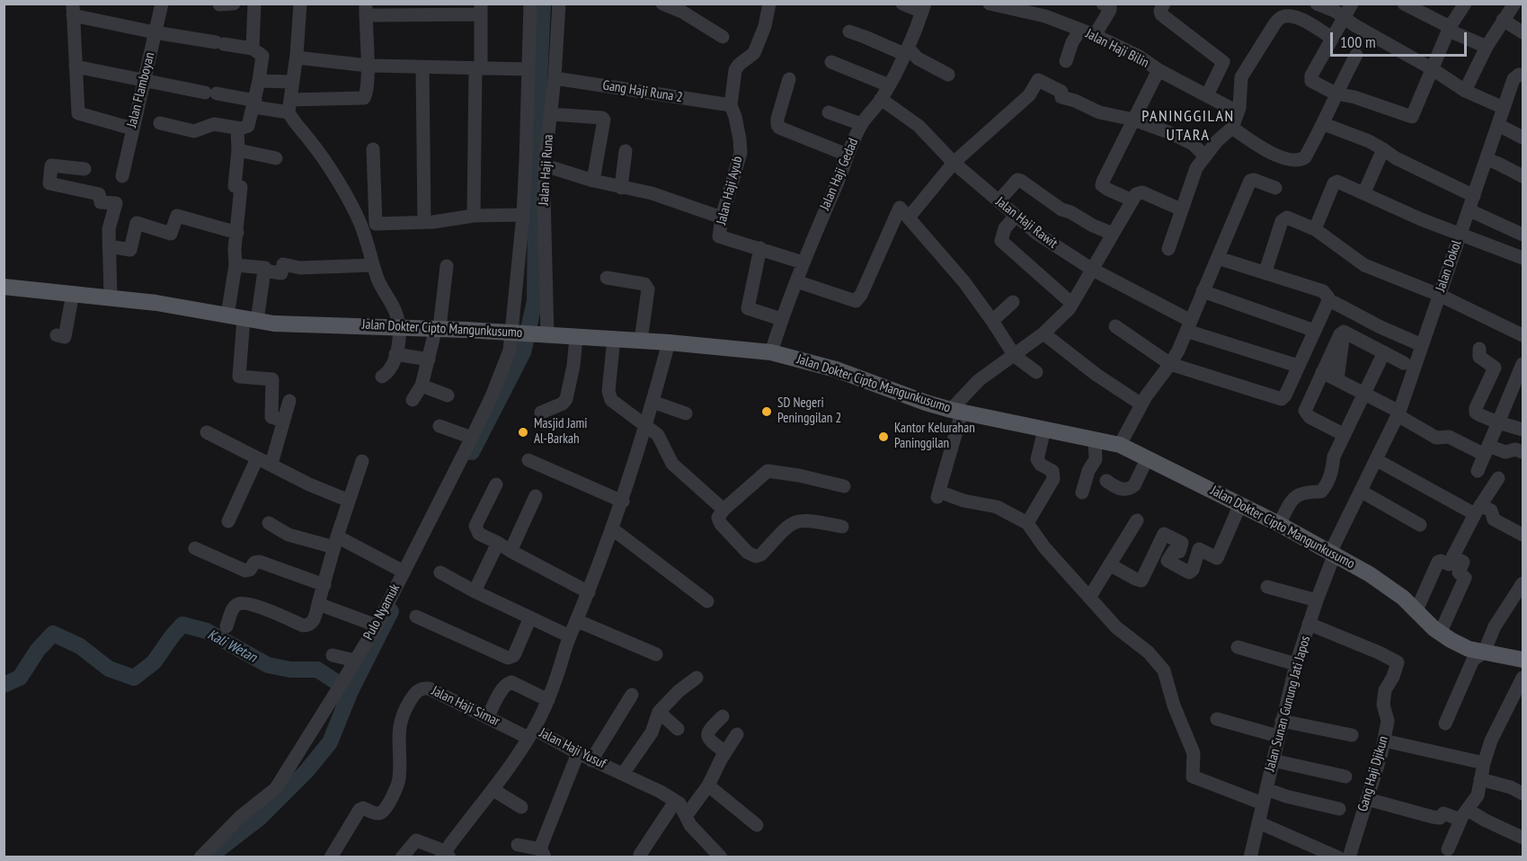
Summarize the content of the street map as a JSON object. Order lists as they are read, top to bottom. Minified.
{"streets":{"main road":["Jalan Dokter Cipto Mangunkusumo"],"street":["Jalan Haji Bilin","Jalan Flamboyan","Gang Haji Runa 2","Jalan Haji Runa","Jalan Haji Gedad","Jalan Haji Ayub","Jalan Haji Rawit","Jalan Dokol","Pulo Nyamuk","Jalan Sunan Gunung Jati Japos","Jalan Haji Simar","Jalan Haji Yusuf","Gang Haji Djikun"]},"crossings":[["Gang Haji Runa 2","Jalan Haji Runa"],["Gang Haji Runa 2","Jalan Haji Ayub"],["Jalan Haji Runa","Jalan Dokter Cipto Mangunkusumo"],["Jalan Haji Runa","Pulo Nyamuk"],["Jalan Haji Gedad","Jalan Haji Ayub"],["Jalan Haji Gedad","Jalan Haji Rawit"],["Jalan Haji Gedad","Jalan Dokter Cipto Mangunkusumo"],["Jalan Dokol","Jalan Dokter Cipto Mangunkusumo"],["Jalan Dokol","Jalan Sunan Gunung Jati Japos"],["Jalan Dokter Cipto Mangunkusumo","Pulo Nyamuk"],["Jalan Dokter Cipto Mangunkusumo","Jalan Sunan Gunung Jati Japos"],["Jalan Dokter Cipto Mangunkusumo","Jalan Haji Yusuf"],["Jalan Sunan Gunung Jati Japos","Gang Haji Djikun"],["Jalan Haji Simar","Jalan Haji Yusuf"]],"districts":["PANINGGILAN UTARA"],"water":["Kali Wetan"],"places":["SD Negeri Peninggilan 2","Masjid Jami Al-Barkah","Kantor Kelurahan Paninggilan"],"scale_bar":"100 m"}
